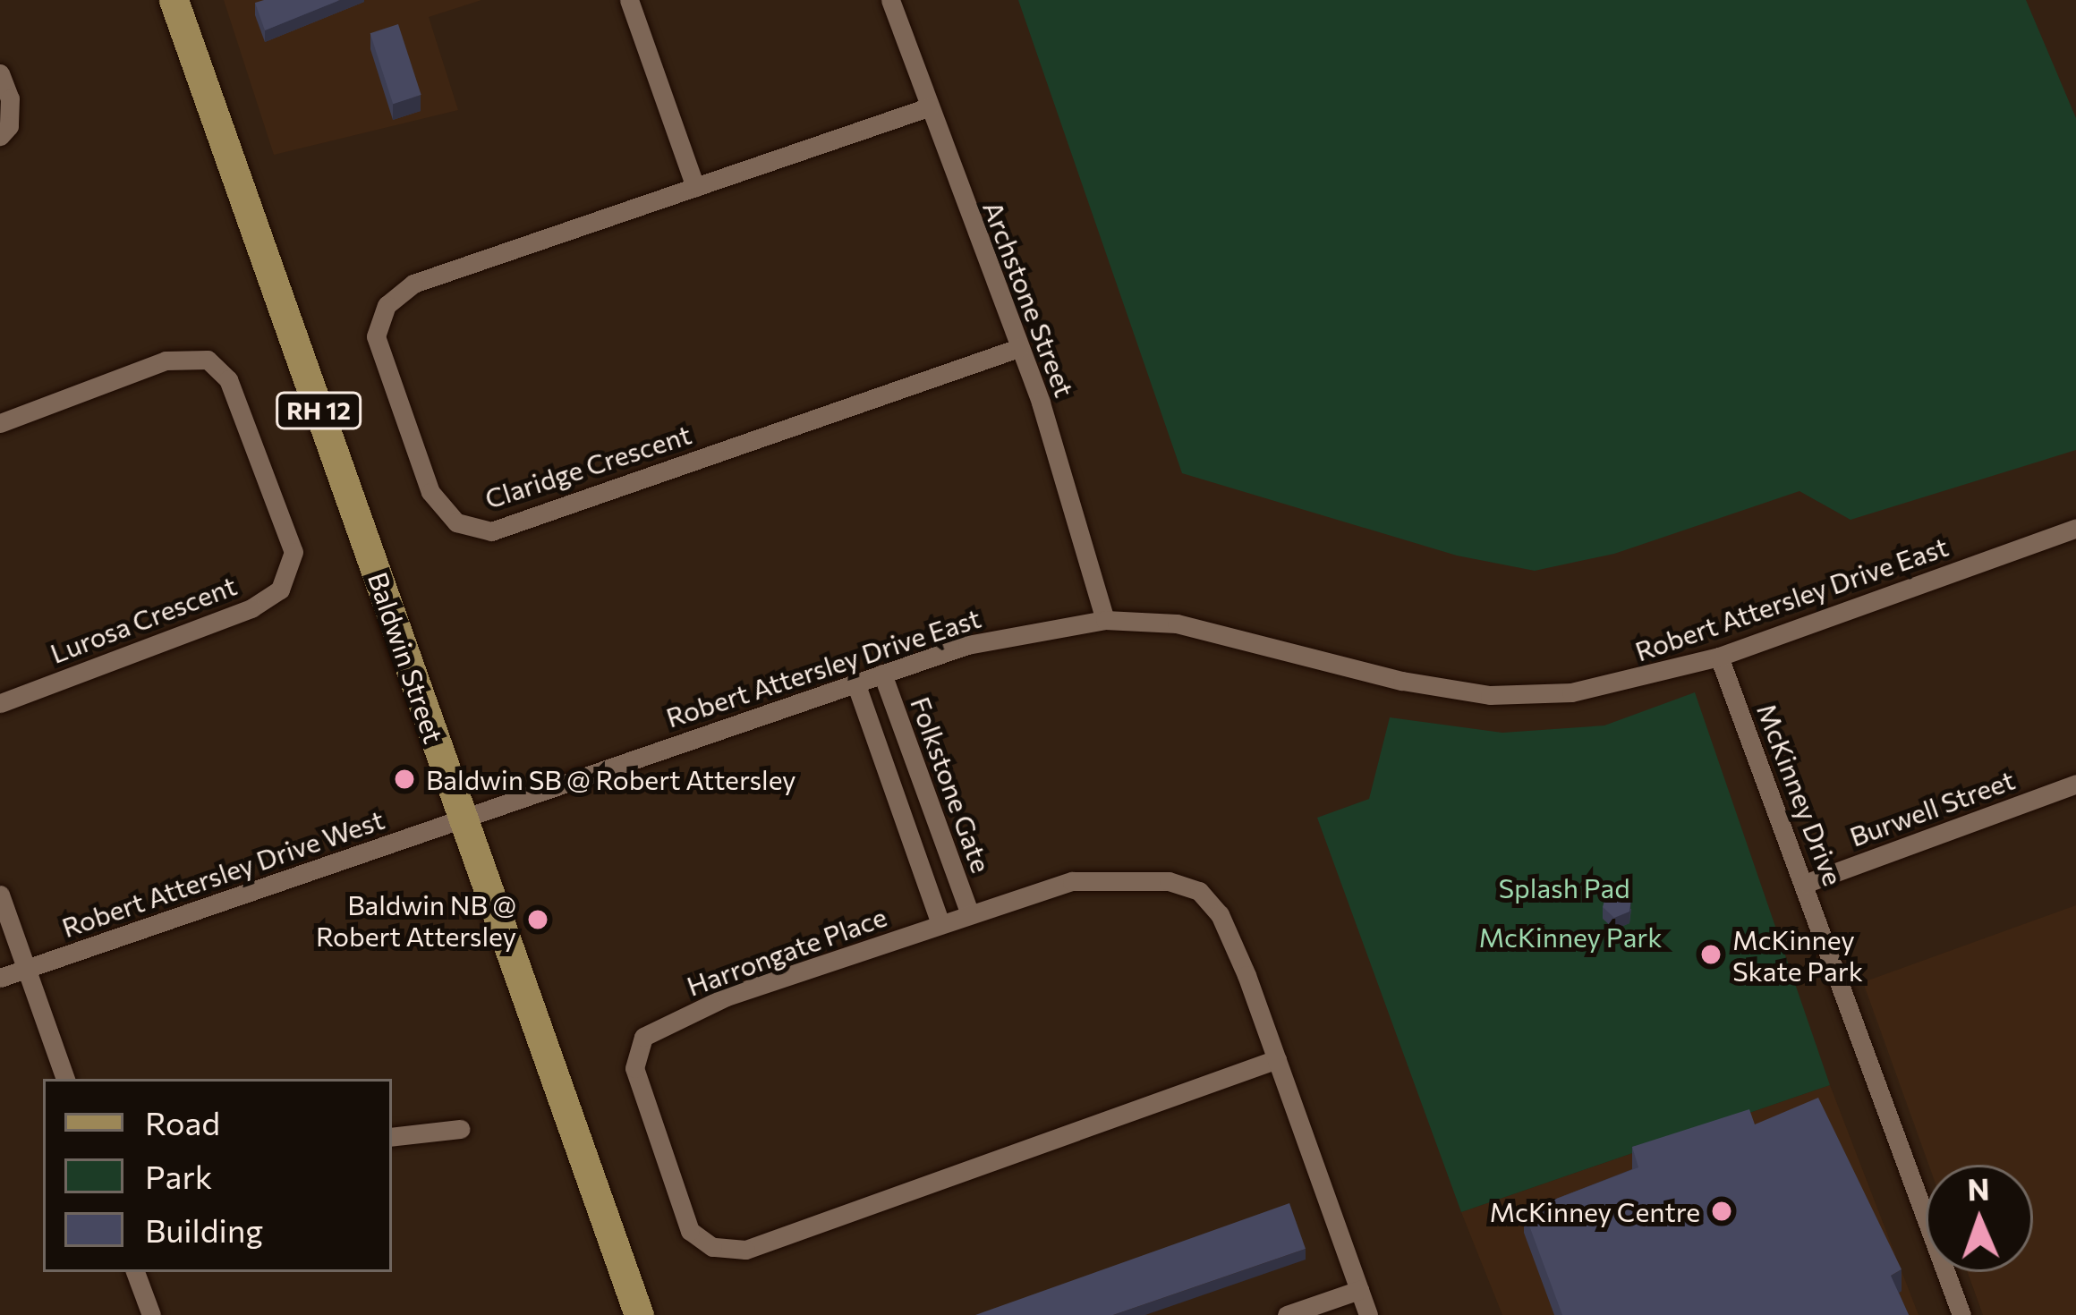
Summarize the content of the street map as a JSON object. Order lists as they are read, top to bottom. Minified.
{"streets":{"main road":["RH 12","Baldwin Street"],"street":["Archstone Street","Claridge Crescent","Robert Attersley Drive East","Lurosa Crescent","Folkstone Gate","McKinney Drive","Burwell Street","Robert Attersley Drive West","Harrongate Place"]},"crossings":[["Archstone Street","Claridge Crescent"],["Archstone Street","Robert Attersley Drive East"],["Robert Attersley Drive East","Baldwin Street"],["Robert Attersley Drive East","Folkstone Gate"],["Robert Attersley Drive East","McKinney Drive"],["Robert Attersley Drive East","Robert Attersley Drive West"],["Baldwin Street","Robert Attersley Drive West"],["Folkstone Gate","Harrongate Place"],["McKinney Drive","Burwell Street"]],"parks":["Splash Pad","McKinney Park"],"places":["Baldwin SB @ Robert Attersley","Baldwin NB @ Robert Attersley","McKinney Skate Park","McKinney Centre"],"legend":["Road","Park","Building"],"north":"top"}
